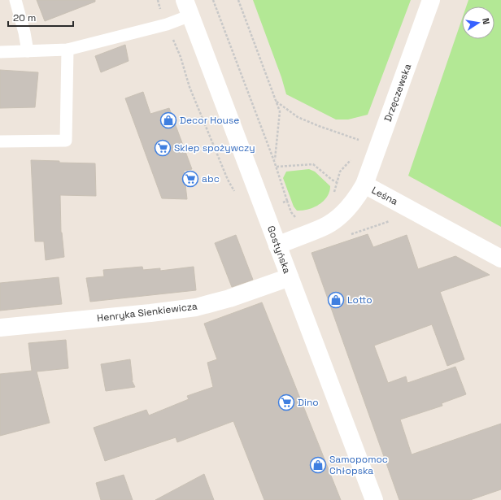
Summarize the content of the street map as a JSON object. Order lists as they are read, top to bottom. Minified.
{"streets":{"street":["Drzęczewska","Leśna","Gostyńska","Henryka Sienkiewicza"]},"crossings":[["Drzęczewska","Leśna"],["Leśna","Gostyńska"],["Gostyńska","Henryka Sienkiewicza"]],"places":{"shop":["Decor House","Lotto","Samopomoc Chłopska"],"supermarket":["Sklep spożywczy","abc","Dino"]},"scale_bar":"20 m","north":"right"}
